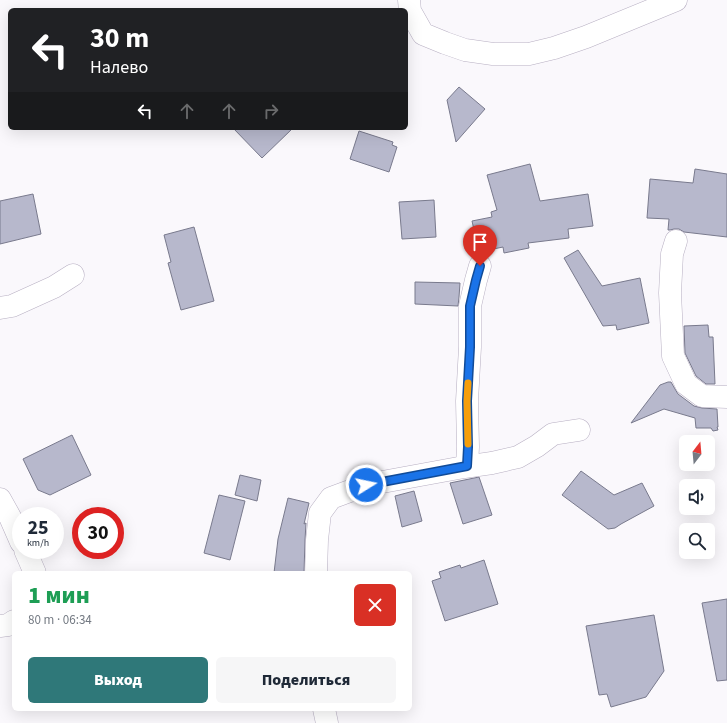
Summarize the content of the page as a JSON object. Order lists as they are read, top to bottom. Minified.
{"north":"top","page":{"turn":["30 m","Налево"],"speed":"25 km/h","limit":"30","heading":["1 мин","80 m · 06:34"],"buttons":["Выход","Поделиться"]}}
